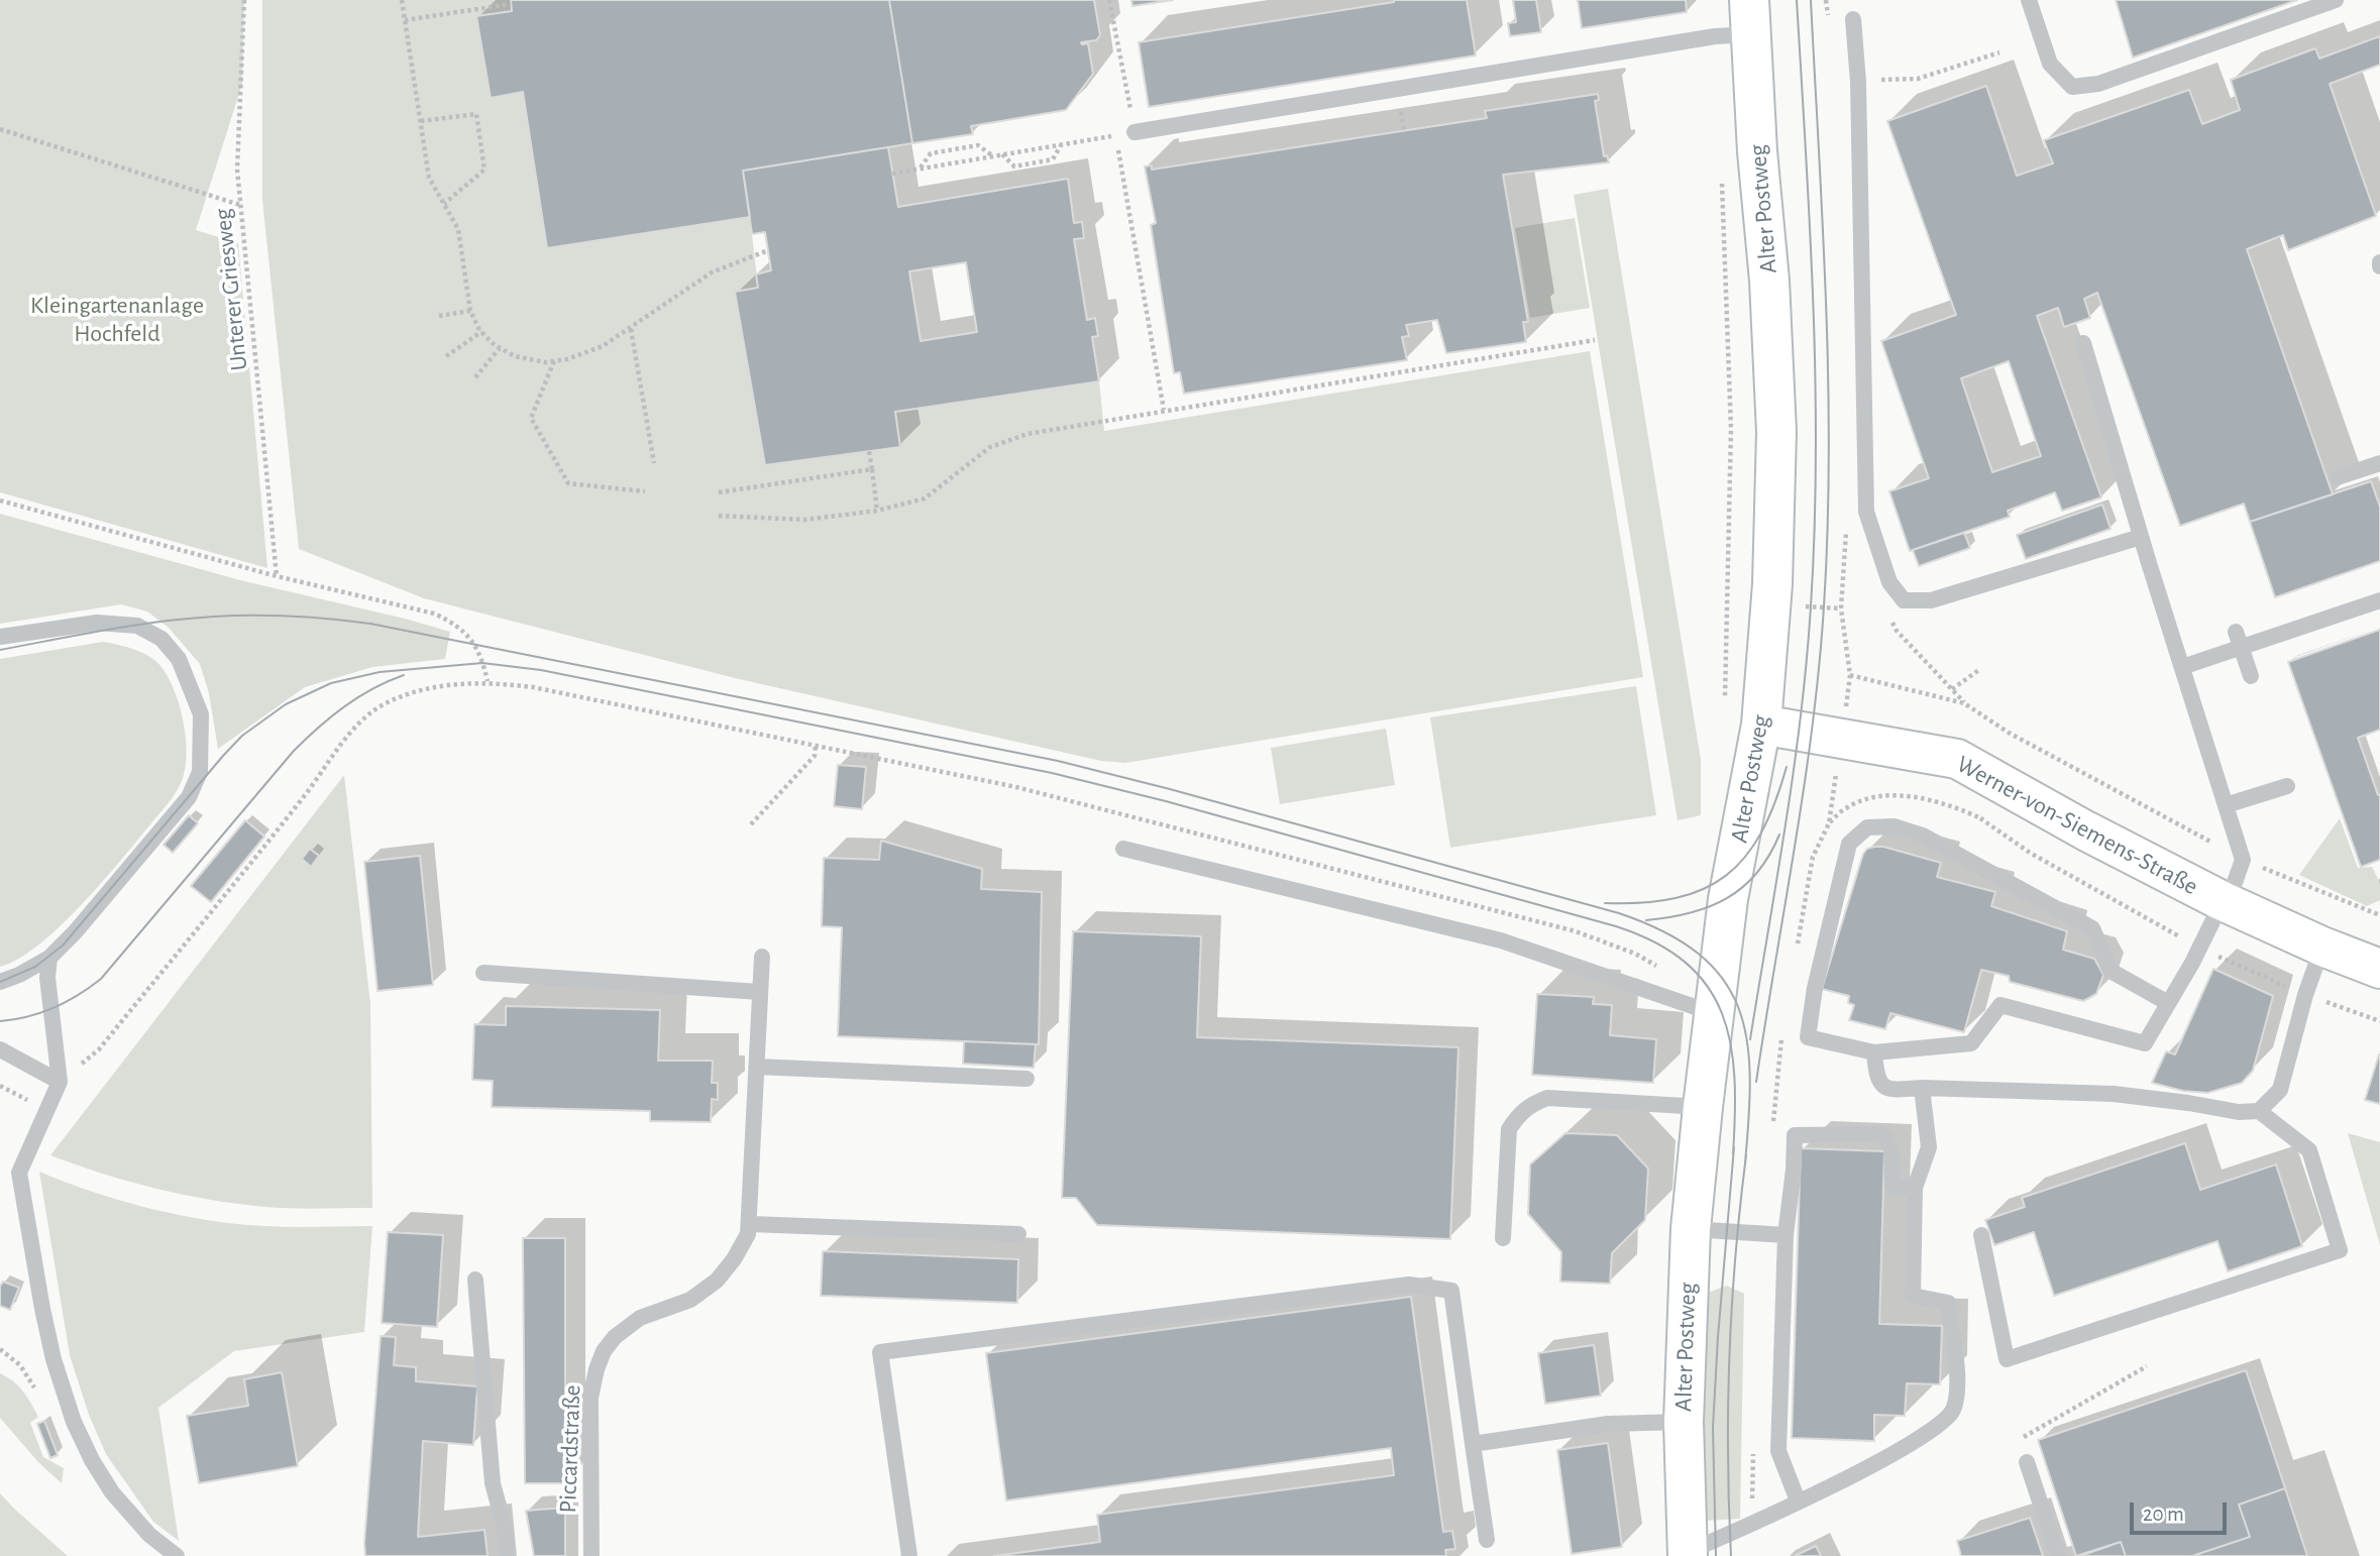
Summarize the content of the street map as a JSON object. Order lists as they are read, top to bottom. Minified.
{"streets":{"street":["Alter Postweg","Werner-von-Siemens-Straße"],"lane":["Piccardstraße"],"path":["Unterer Griesweg"]},"crossings":[["Alter Postweg","Werner-von-Siemens-Straße"]],"parks":["Kleingartenanlage Hochfeld"],"scale_bar":"20 m"}
